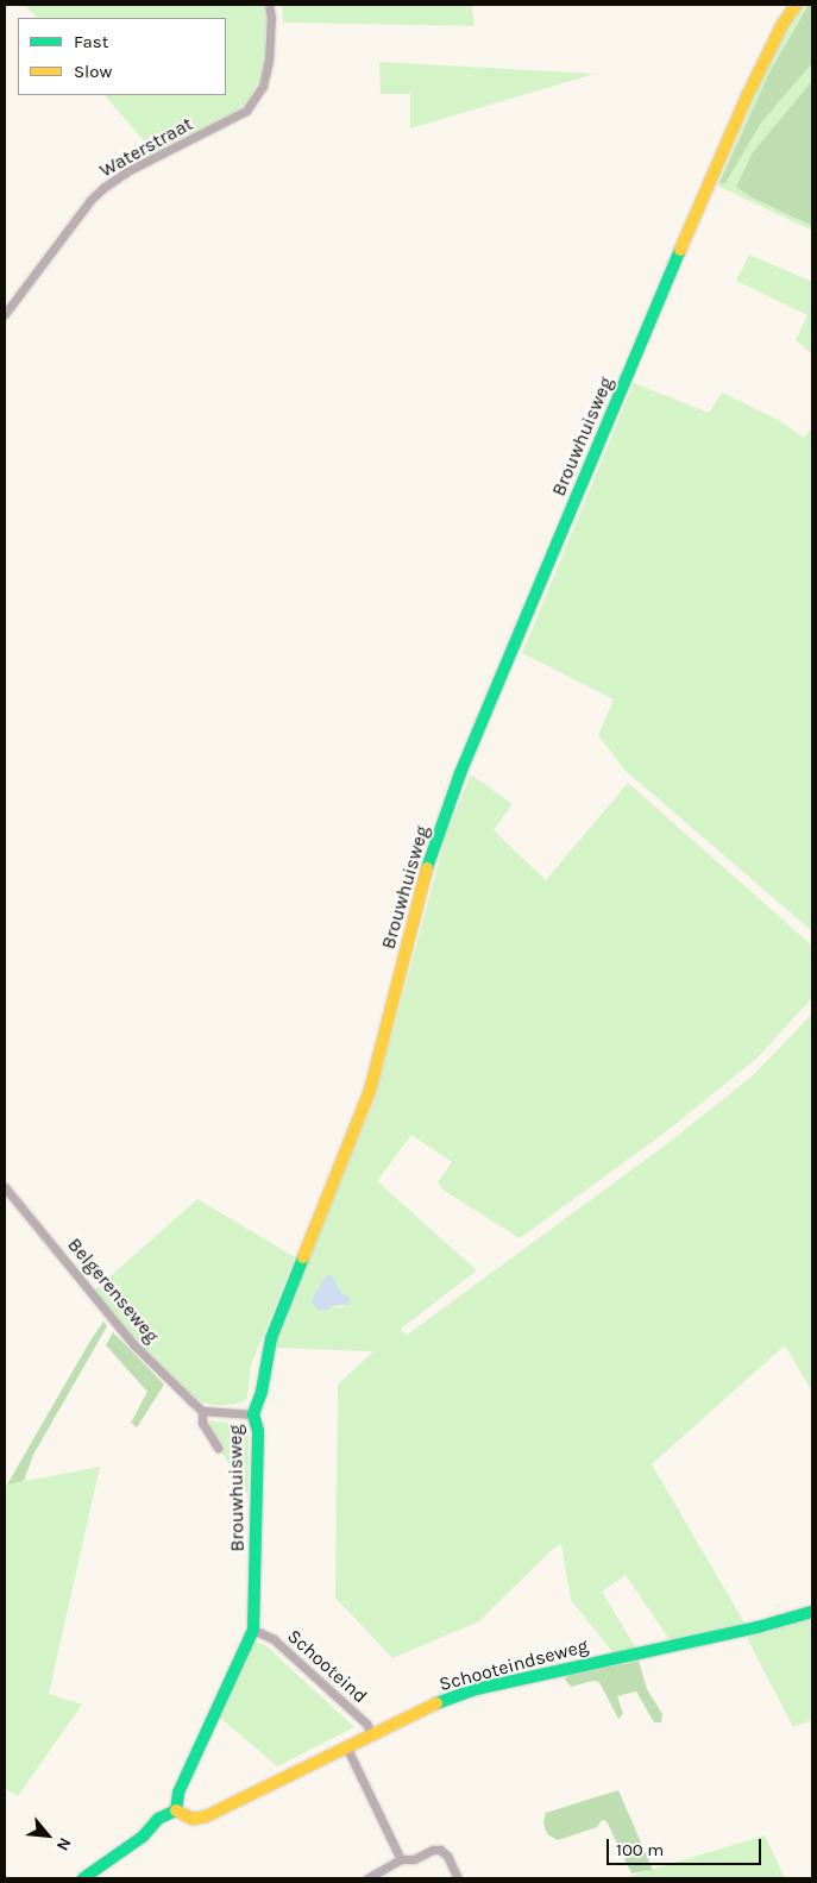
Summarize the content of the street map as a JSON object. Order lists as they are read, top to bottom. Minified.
{"streets":{"street":["Waterstraat","Brouwhuisweg","Belgerenseweg","Schooteindseweg","Schooteind"]},"crossings":[["Brouwhuisweg","Schooteindseweg"],["Brouwhuisweg","Schooteind"],["Schooteindseweg","Schooteind"]],"legend":["Fast","Slow"],"scale_bar":"100 m","north":"bottom right"}
